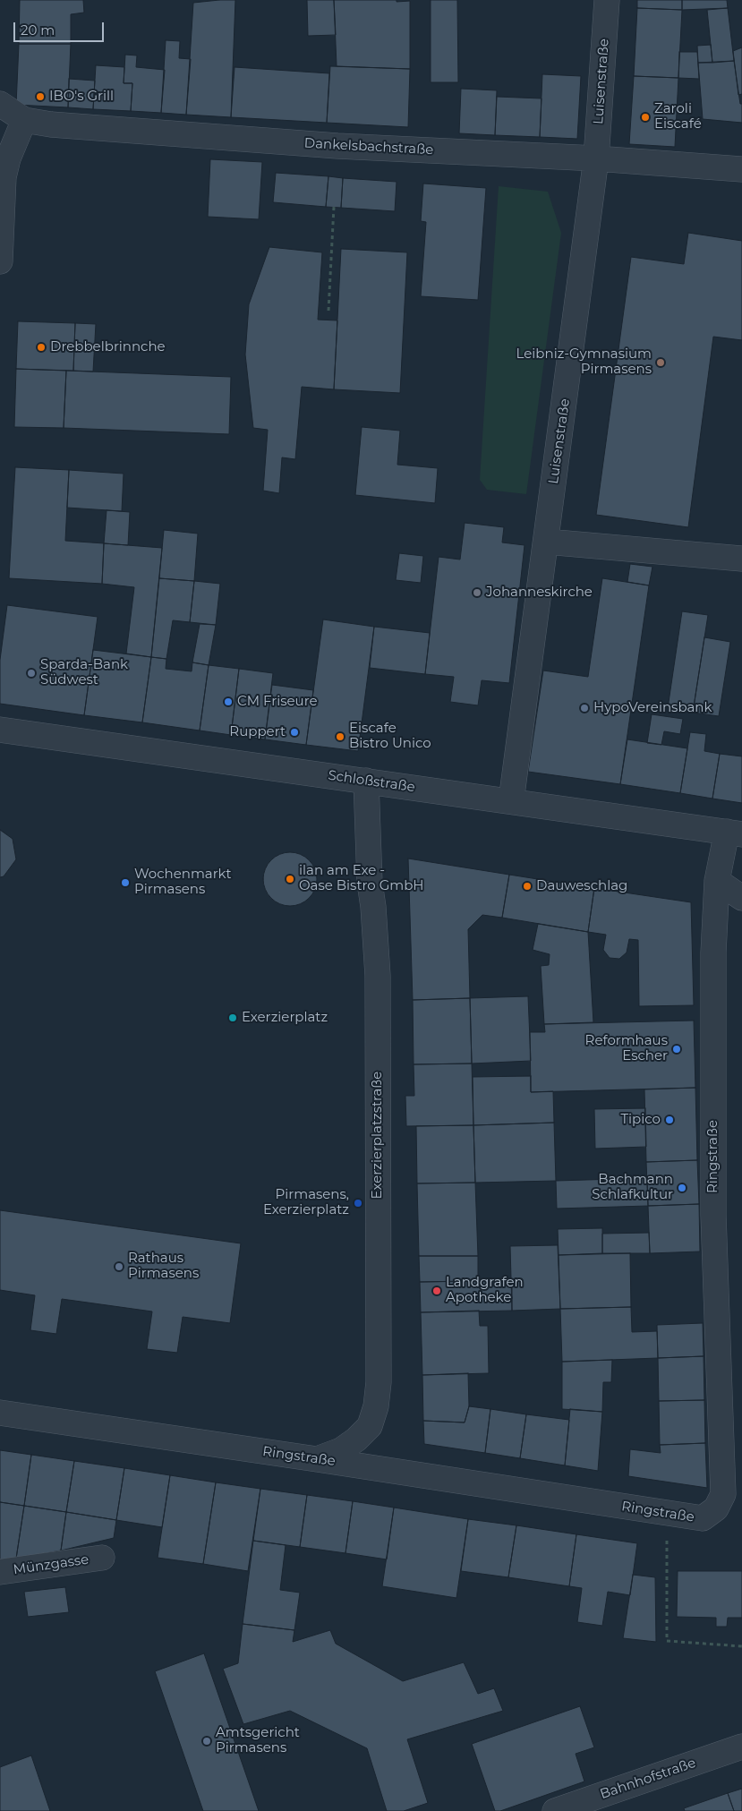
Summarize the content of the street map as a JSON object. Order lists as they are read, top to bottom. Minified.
{"streets":{"street":["Luisenstraße","Dankelsbachstraße","Schloßstraße","Exerzierplatzstraße","Ringstraße","Münzgasse","Bahnhofstraße"]},"crossings":[["Luisenstraße","Dankelsbachstraße"],["Luisenstraße","Schloßstraße"],["Schloßstraße","Exerzierplatzstraße"],["Schloßstraße","Ringstraße"],["Exerzierplatzstraße","Ringstraße"]],"places":["IBO's Grill","Zaroli Eiscafé","Drebbelbrinnche","Leibniz-Gymnasium Pirmasens","Johanneskirche","Sparda-Bank Südwest","CM Friseure","HypoVereinsbank","Ruppert","Eiscafe Bistro Unico","ilan am Exe - Oase Bistro GmbH","Wochenmarkt Pirmasens","Dauweschlag","Exerzierplatz","Reformhaus Escher","Tipico","Bachmann Schlafkultur","Pirmasens, Exerzierplatz","Rathaus Pirmasens","Landgrafen Apotheke","Amtsgericht Pirmasens"],"scale_bar":"20 m"}
